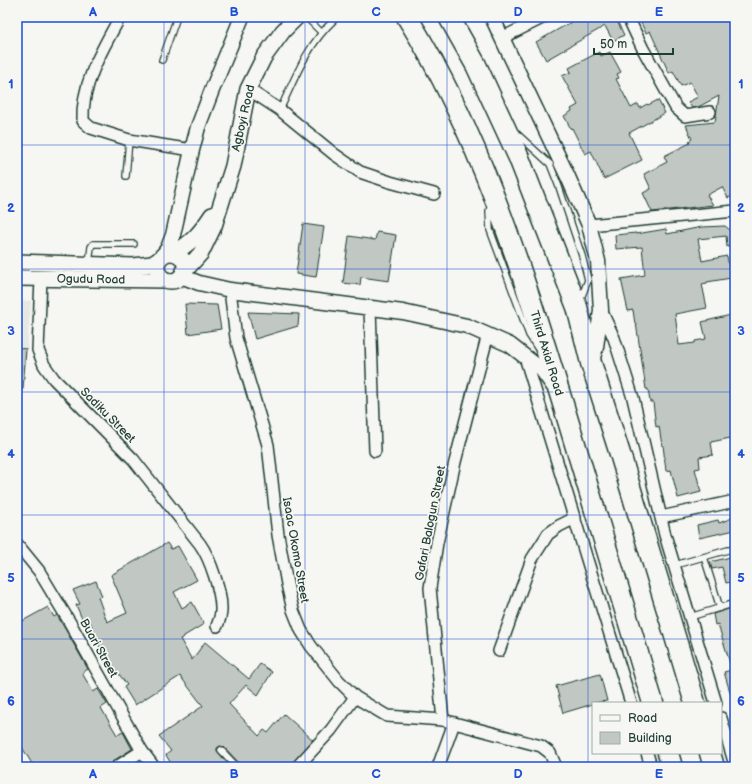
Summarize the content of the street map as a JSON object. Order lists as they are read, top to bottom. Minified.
{"streets":{"highway":["Third Axial Road"],"main road":["Agboyi Road","Ogudu Road"],"street":["Sadiku Street","Gafari Balogun Street","Isaac Okomo Street","Buari Street"]},"crossings":[["Agboyi Road","Ogudu Road"],["Ogudu Road","Sadiku Street"],["Gafari Balogun Street","Isaac Okomo Street"]],"legend":["Road","Building"],"scale_bar":"50 m","grid":{"columns":["A","B","C","D","E"],"rows":["1","2","3","4","5","6"]}}
